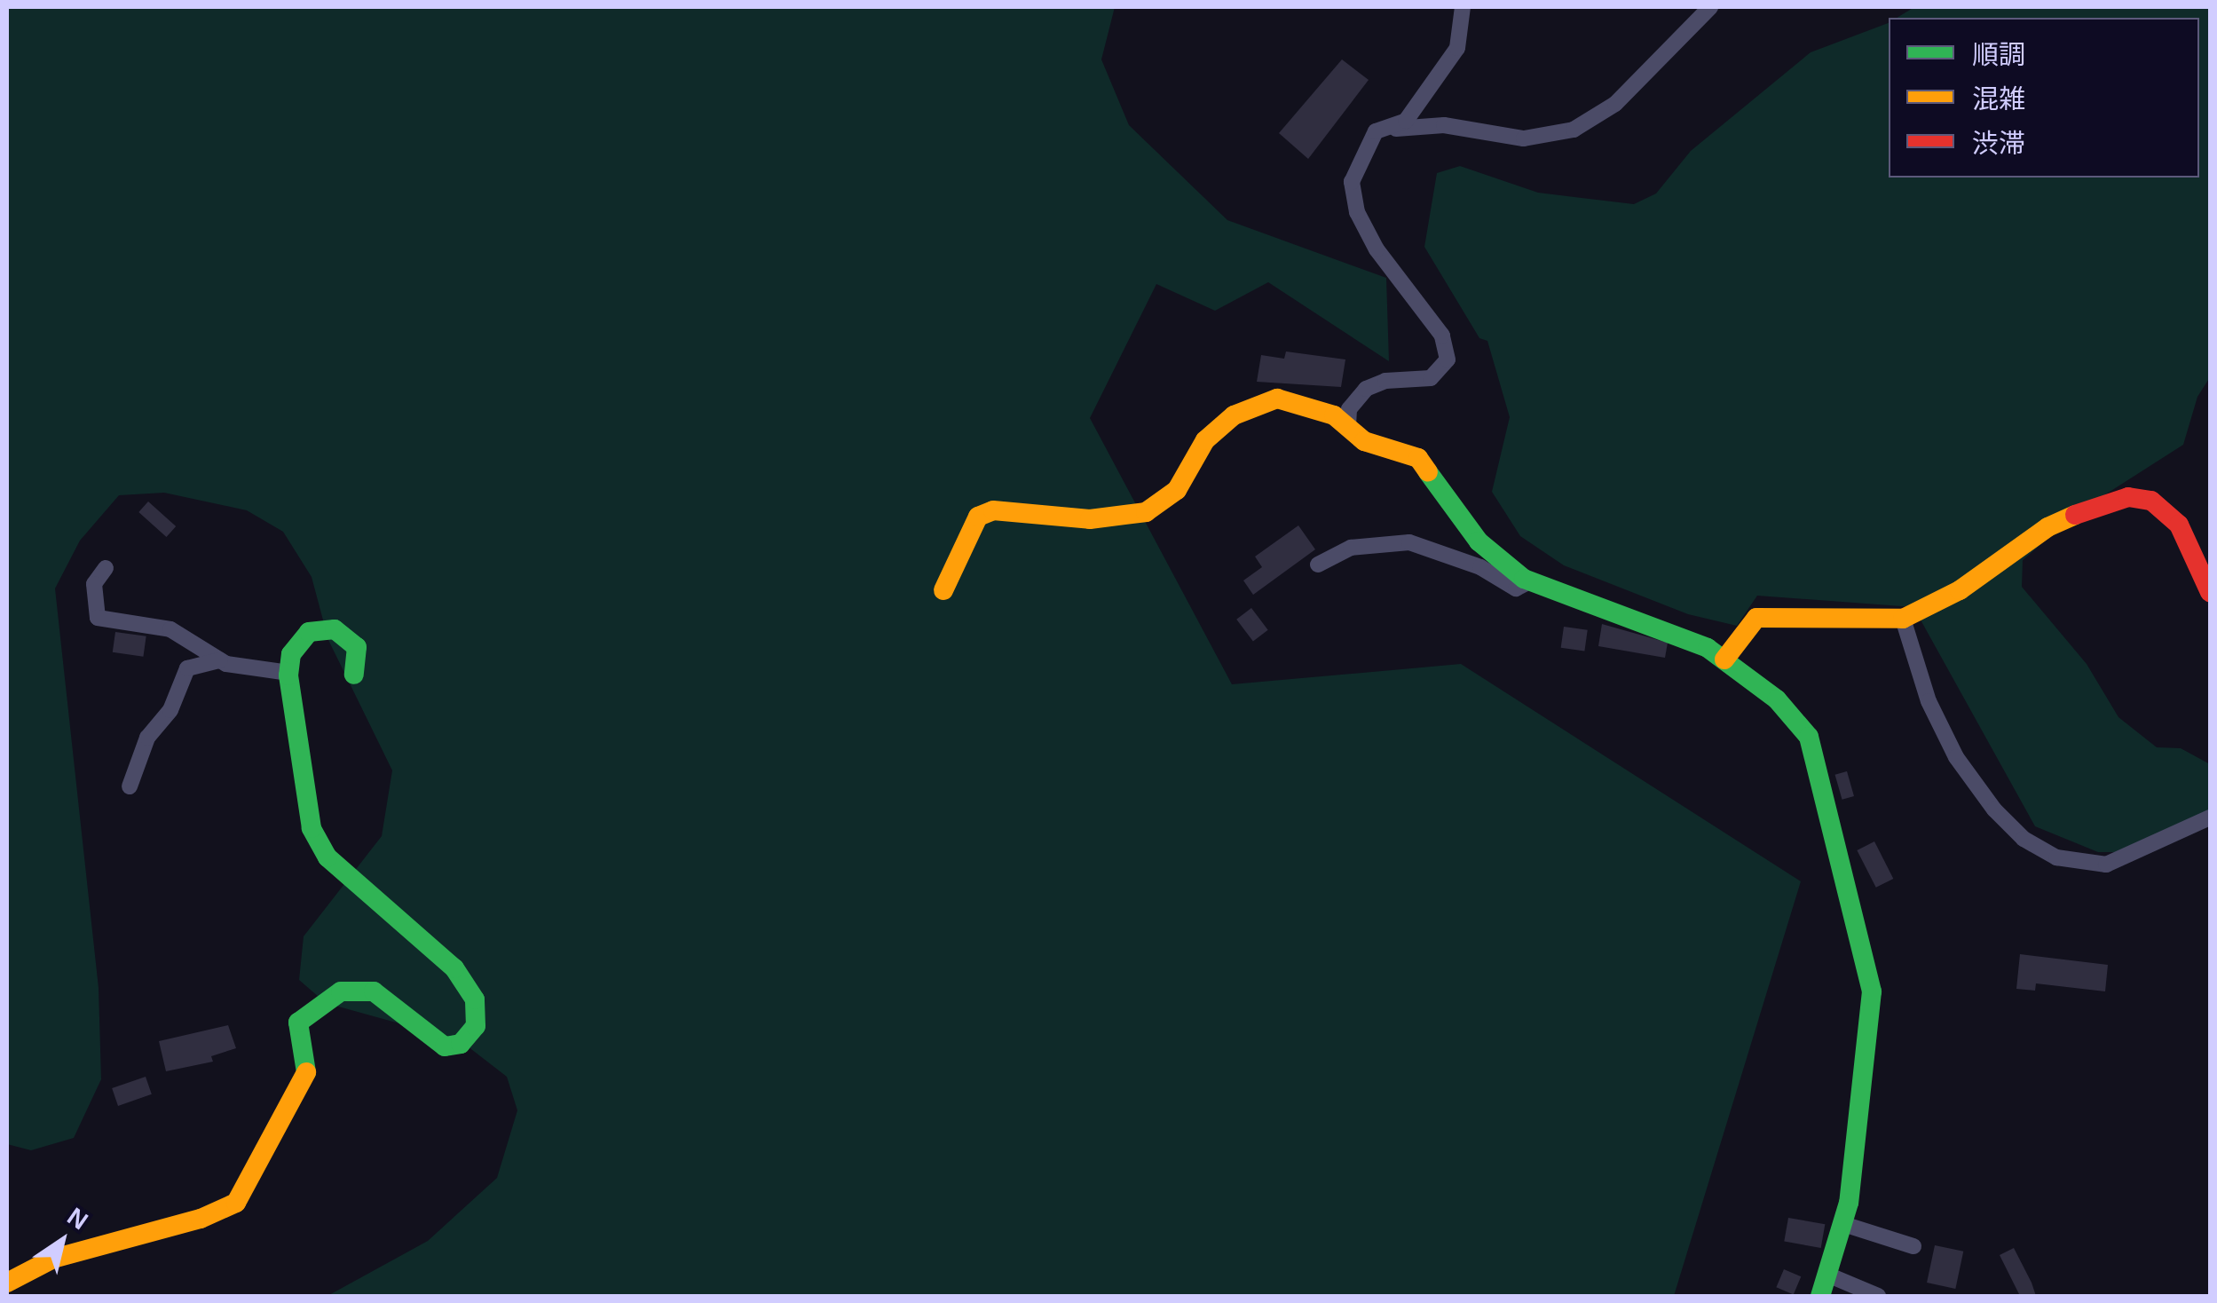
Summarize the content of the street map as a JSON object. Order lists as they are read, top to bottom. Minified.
{"legend":["順調","混雑","渋滞"],"north":"top right"}
